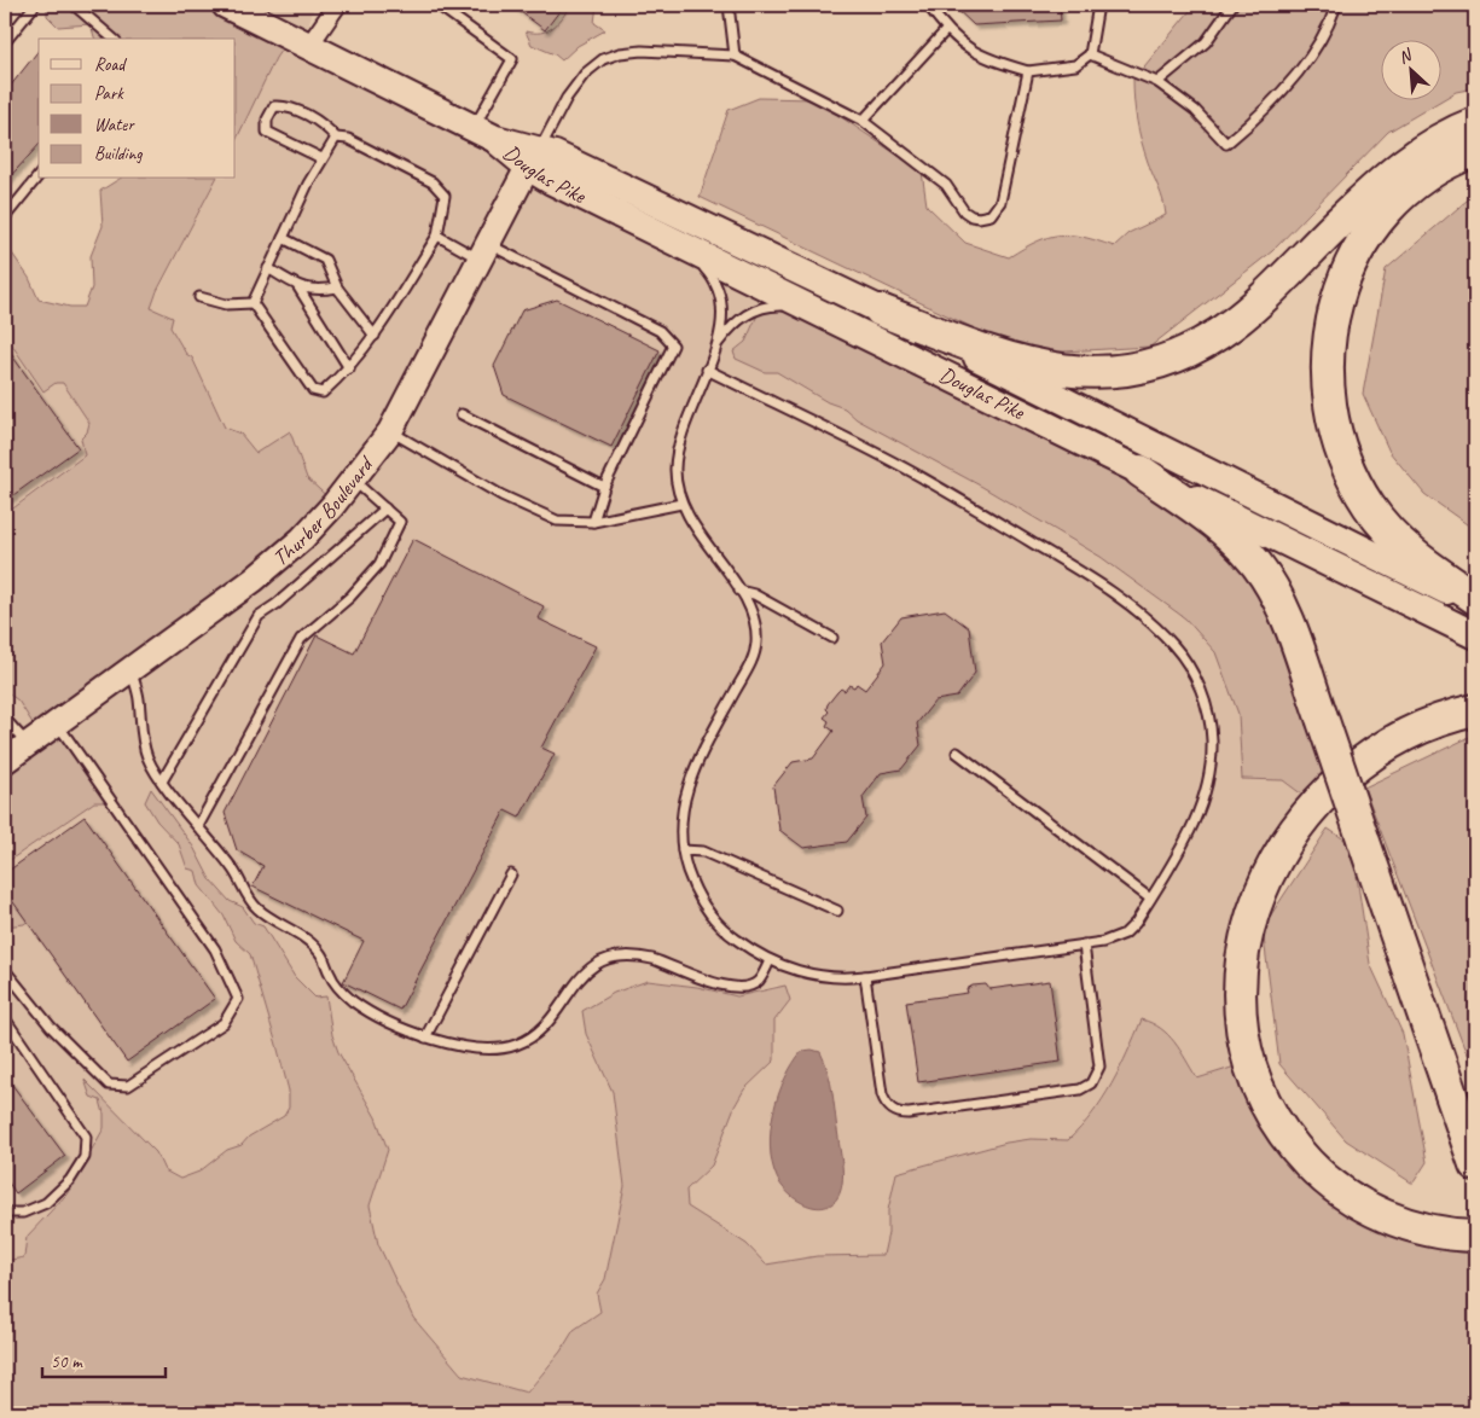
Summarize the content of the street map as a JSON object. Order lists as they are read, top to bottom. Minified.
{"streets":{"main road":["Douglas Pike"],"street":["Thurber Boulevard"]},"crossings":[["Douglas Pike","Thurber Boulevard"]],"legend":["Road","Park","Water","Building"],"scale_bar":"50 m","north":"top left"}
